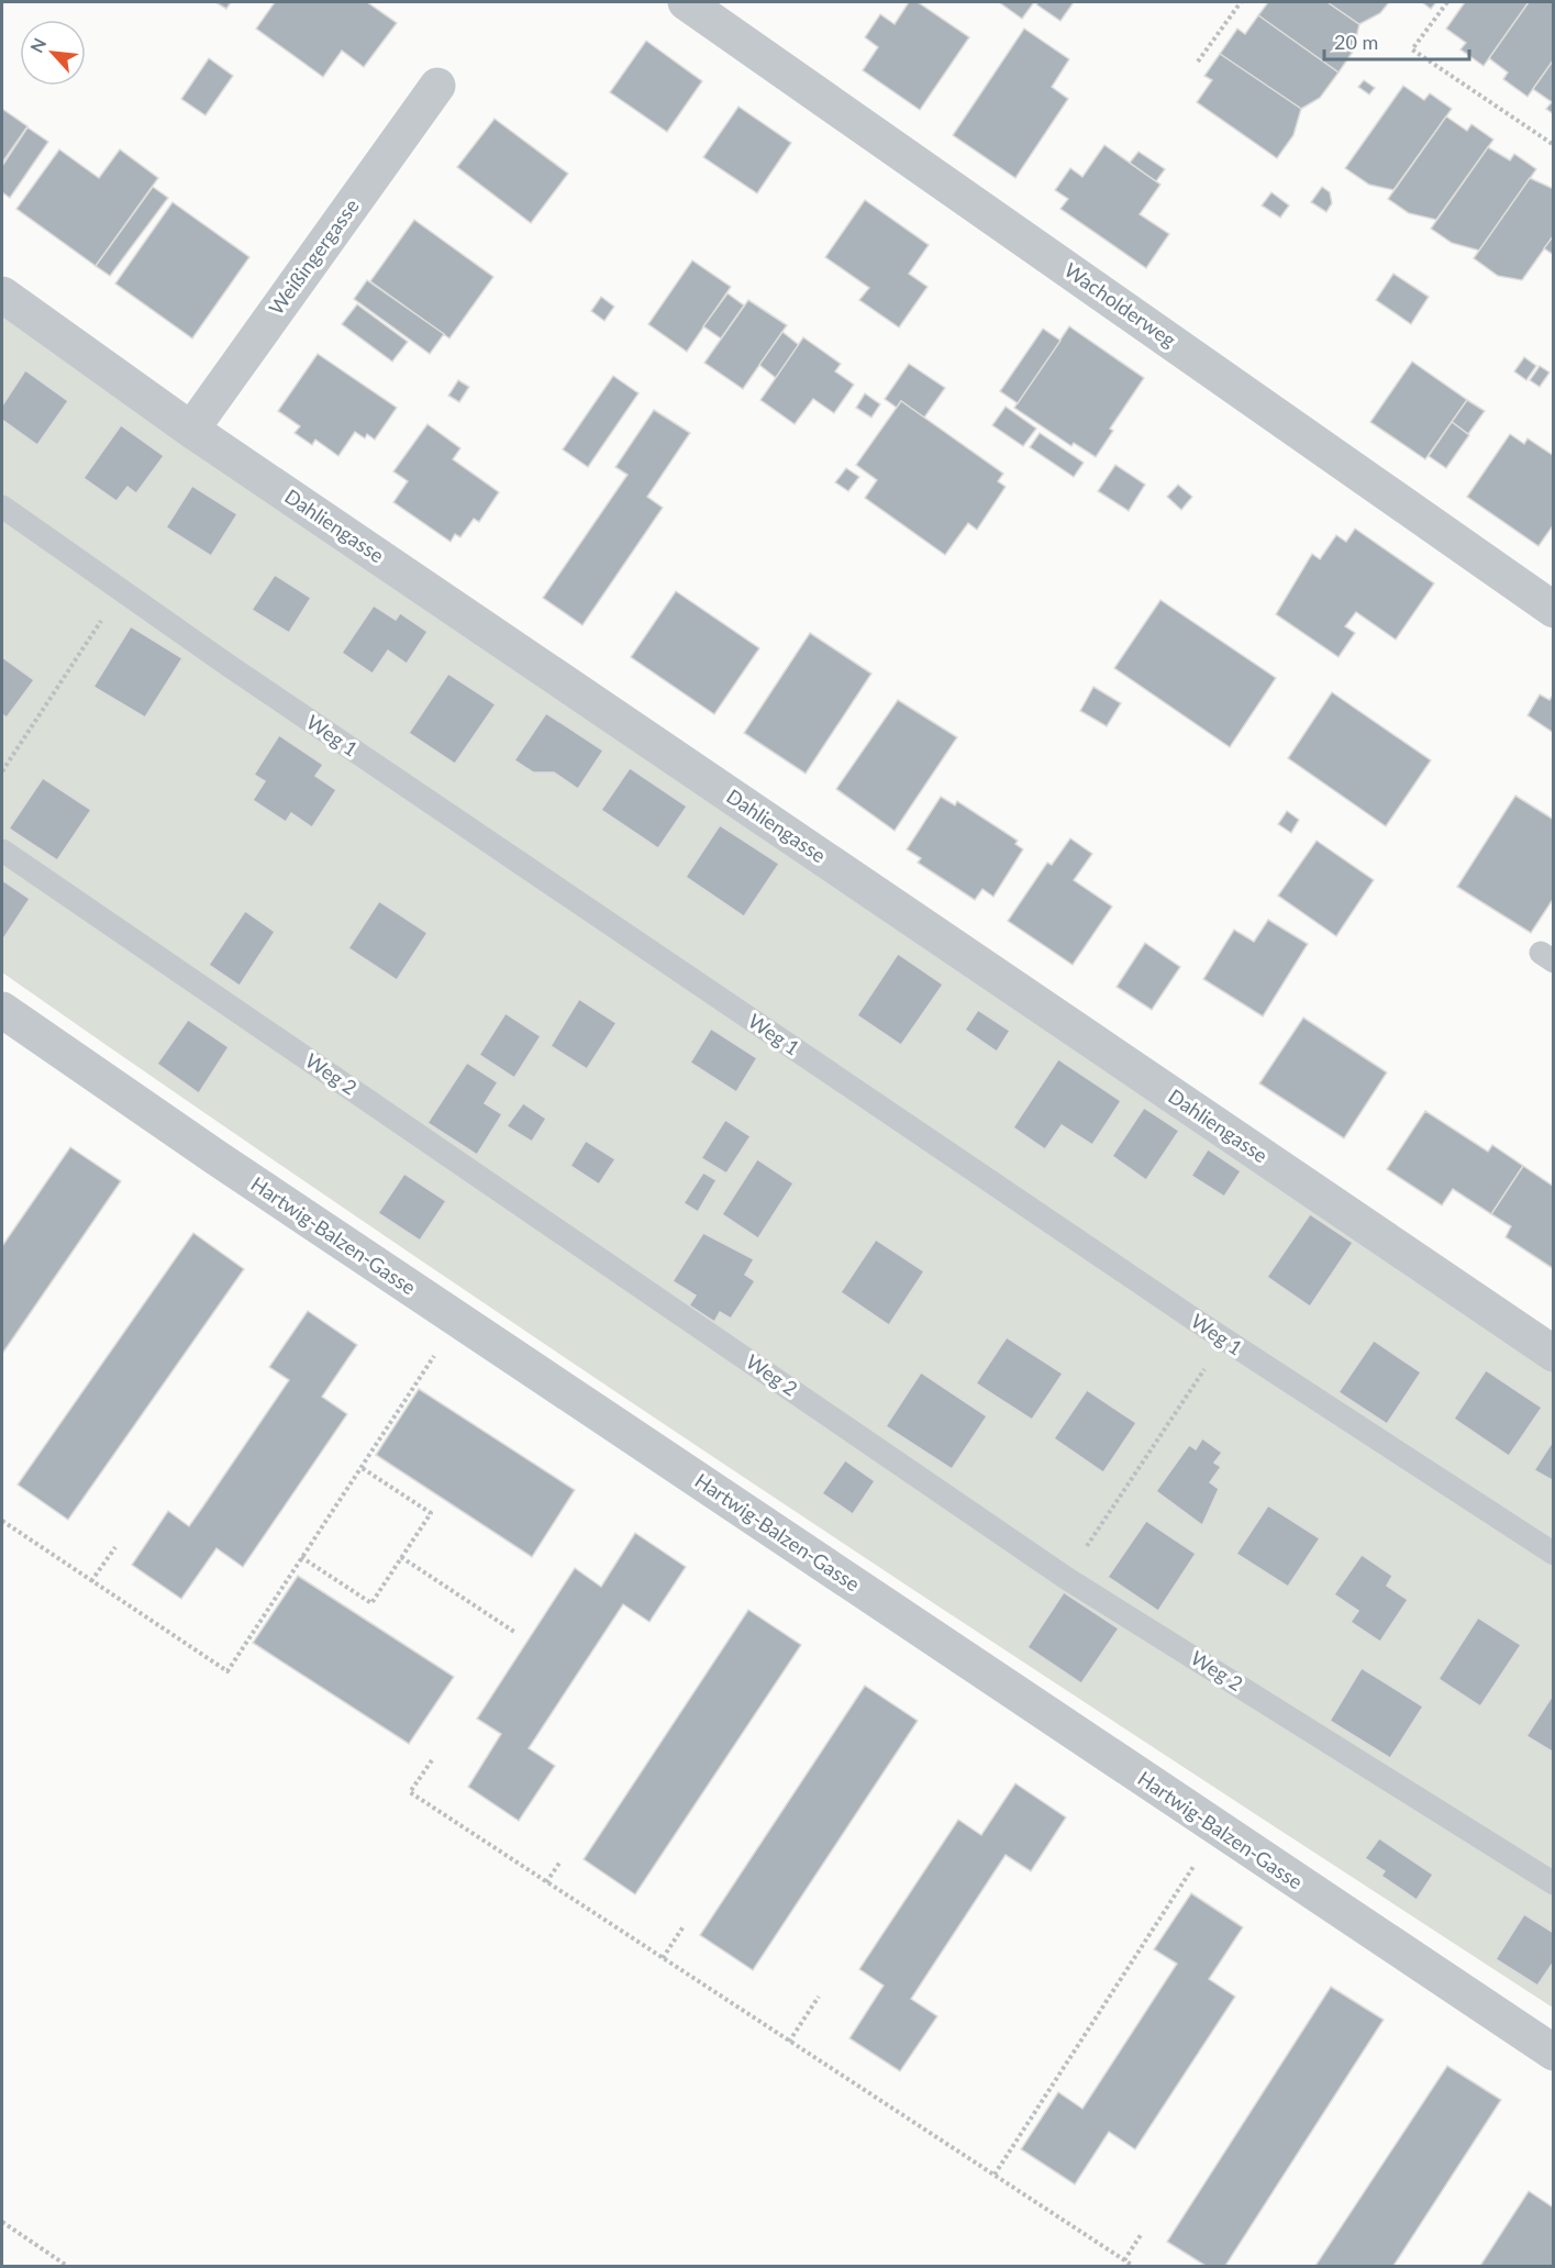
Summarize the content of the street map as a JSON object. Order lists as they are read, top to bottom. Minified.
{"streets":{"street":["Weißingergasse","Wacholderweg","Dahliengasse","Hartwig-Balzen-Gasse"],"lane":["Weg 1","Weg 2"]},"crossings":[["Weißingergasse","Dahliengasse"]],"scale_bar":"20 m","north":"top left"}
